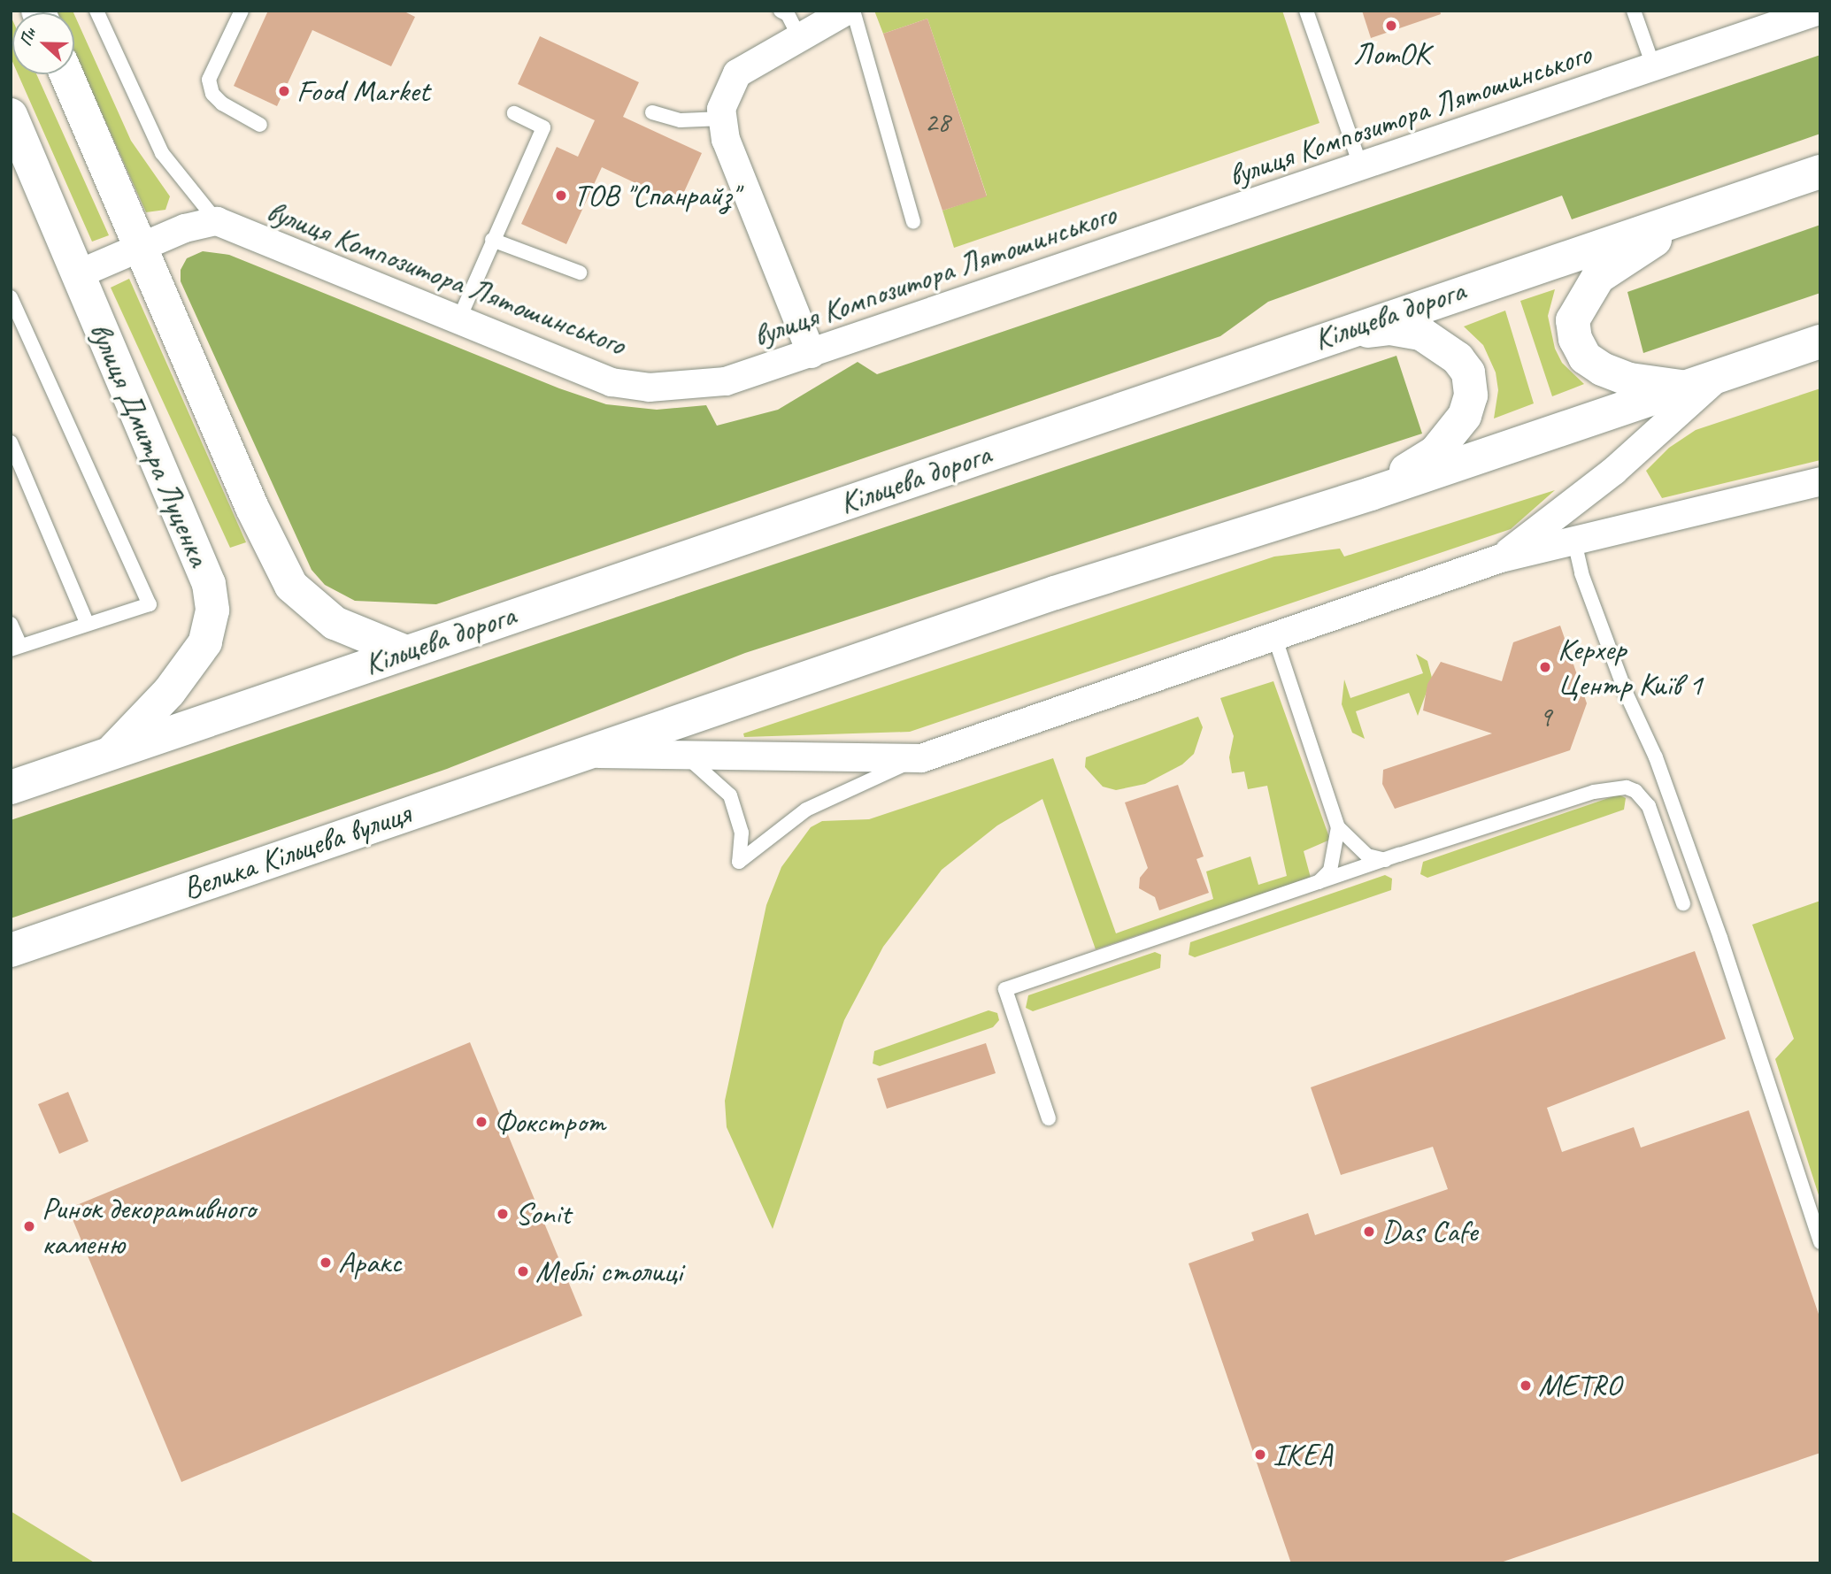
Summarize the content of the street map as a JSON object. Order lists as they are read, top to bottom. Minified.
{"streets":{"main road":["Кільцева дорога","вулиця Дмитра Луценка","Велика Кільцева вулиця"],"street":["вулиця Композитора Лятошинського"]},"crossings":[["Кільцева дорога","вулиця Дмитра Луценка"]],"places":["ЛотОК","Food Market","ТОВ \"Спанрайз\"","Керхер Центр Київ 1","Фокстрот","Sonit","Ринок декоративного каменю","Das Cafe","Аракс","Меблі столиці","METRO","IKEA"],"house_numbers":["28","9"],"north":"left"}
